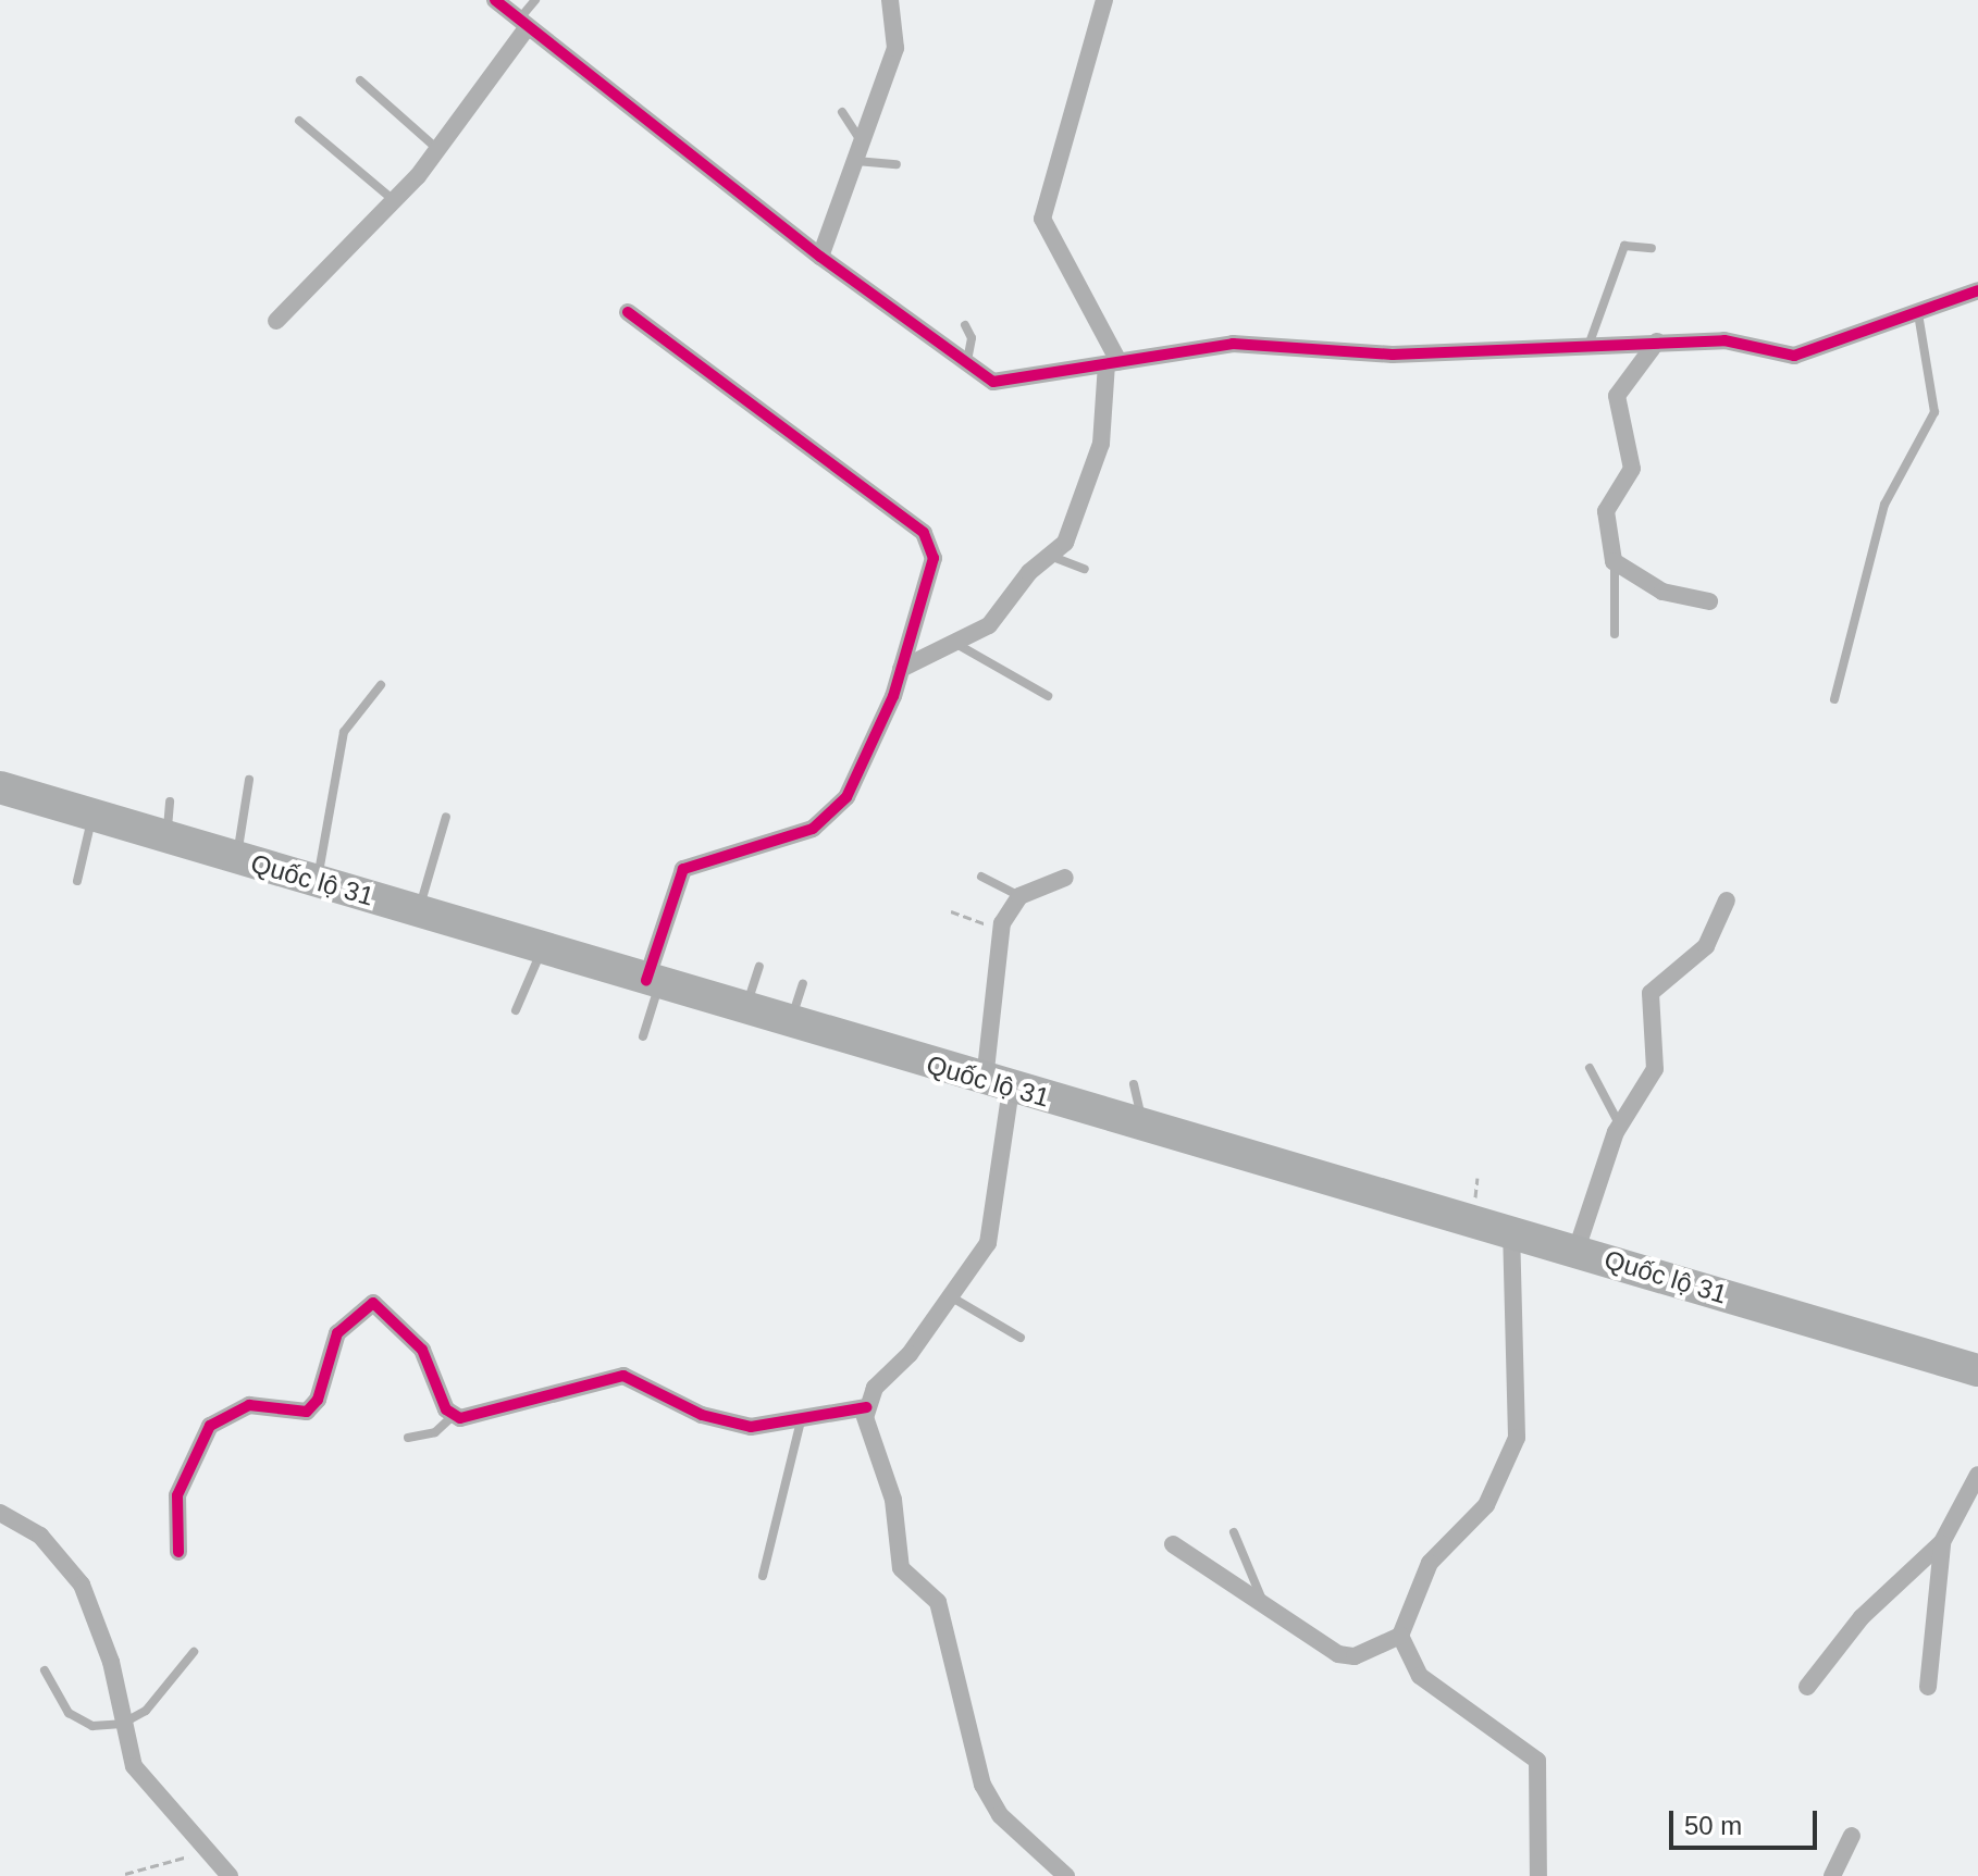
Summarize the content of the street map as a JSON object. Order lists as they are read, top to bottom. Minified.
{"streets":{"highway":["Quốc lộ 31"]},"scale_bar":"50 m"}
